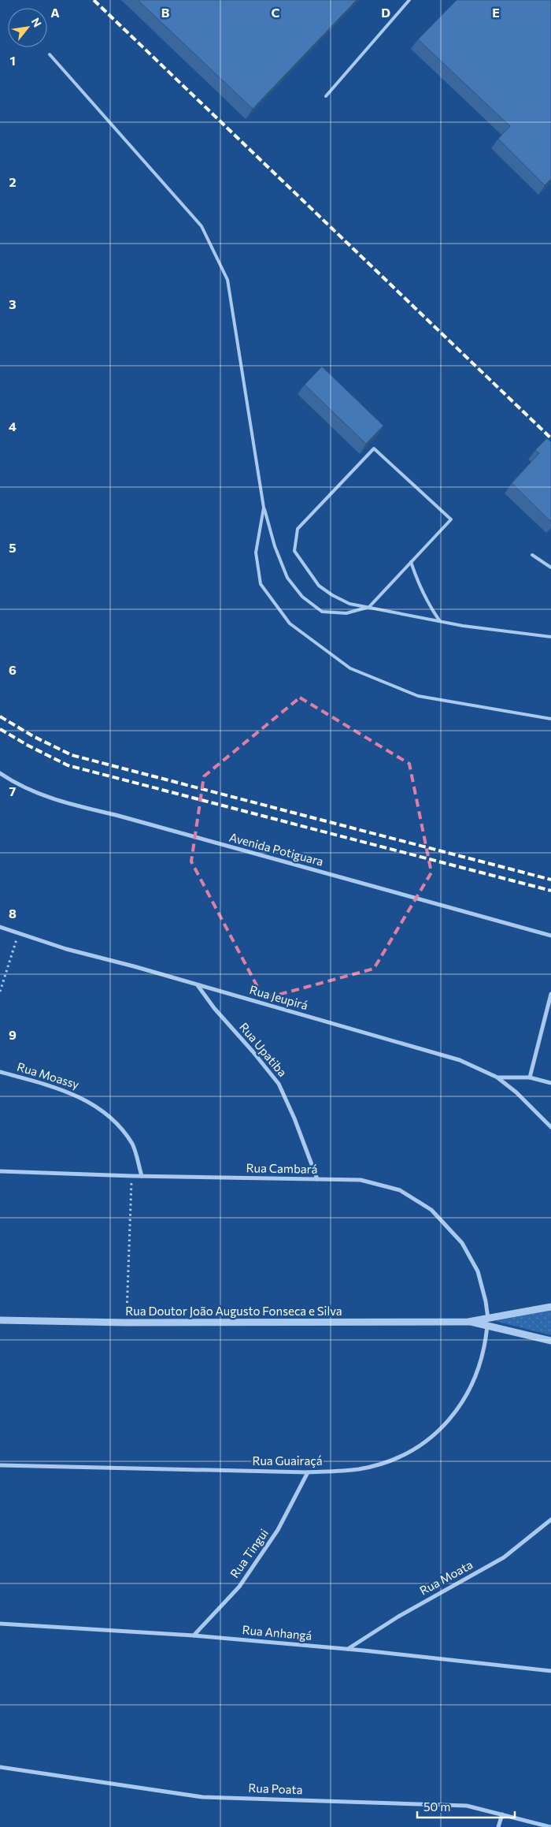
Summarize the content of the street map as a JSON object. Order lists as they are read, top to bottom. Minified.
{"streets":{"street":["Avenida Potiguara","Rua Jeupirá","Rua Upatiba","Rua Moassy","Rua Cambará","Rua Doutor João Augusto Fonseca e Silva","Rua Guairaçá","Rua Tingui","Rua Moata","Rua Anhangá","Rua Poata"]},"crossings":[["Rua Jeupirá","Rua Upatiba"],["Rua Upatiba","Rua Cambará"],["Rua Moassy","Rua Cambará"],["Rua Cambará","Rua Doutor João Augusto Fonseca e Silva"],["Rua Cambará","Rua Guairaçá"],["Rua Doutor João Augusto Fonseca e Silva","Rua Guairaçá"],["Rua Guairaçá","Rua Tingui"],["Rua Tingui","Rua Anhangá"],["Rua Moata","Rua Anhangá"]],"scale_bar":"50 m","north":"top right","grid":{"columns":["A","B","C","D","E"],"rows":["1","2","3","4","5","6","7","8","9"]}}
